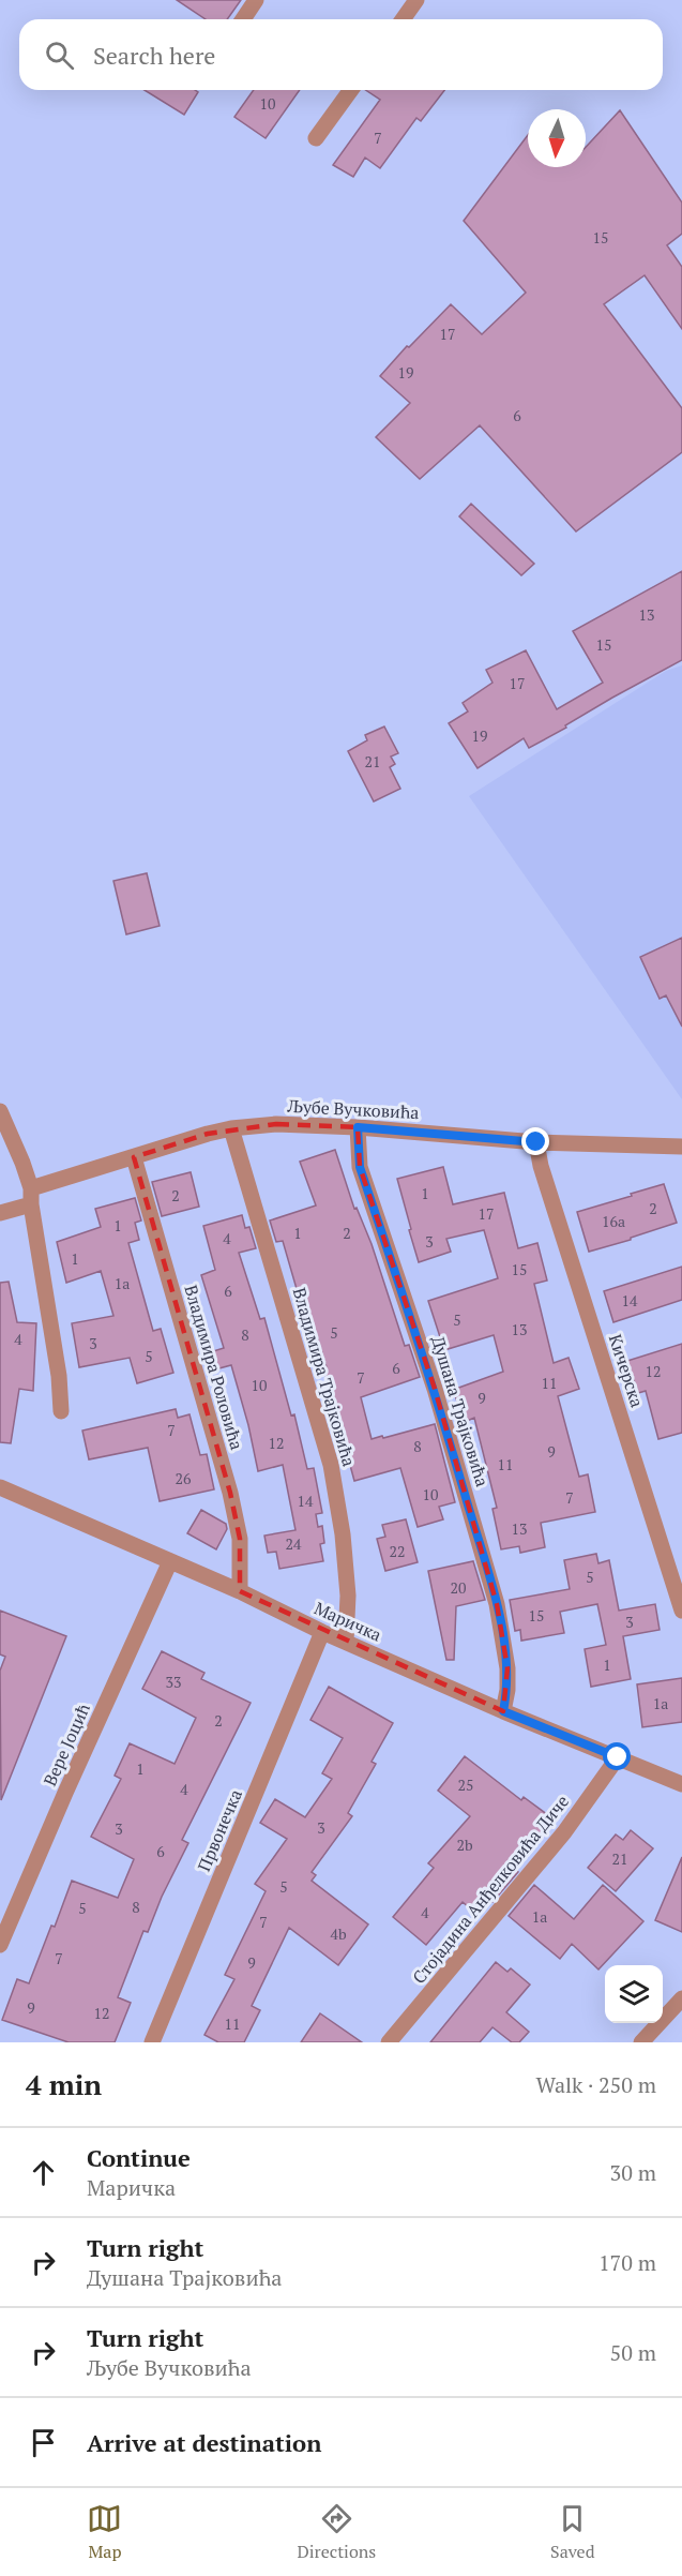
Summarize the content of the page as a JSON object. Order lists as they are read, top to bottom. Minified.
{"streets":{"street":["Љубе Вучковића","Владимира Роловића","Кичерска","Владимира Трајковића","Душана Трајковића","Маричка","Вере Јоцић","Првонечка","Стојадина Анђелковића Диче"]},"crossings":[["Љубе Вучковића","Владимира Роловића"],["Љубе Вучковића","Кичерска"],["Љубе Вучковића","Владимира Трајковића"],["Љубе Вучковића","Душана Трајковића"],["Владимира Роловића","Маричка"],["Владимира Трајковића","Маричка"],["Душана Трајковића","Маричка"],["Маричка","Вере Јоцић"],["Маричка","Првонечка"],["Маричка","Стојадина Анђелковића Диче"]],"house_numbers":["10","7","15","17","19","6","13","15","17","19","21","1","2","2","17","16a","1","1","2","4","3","1","15","1a","6","14","5","13","5","8","4","3","5","6","12","7","11","10","9","7","12","8","9","11","26","10","7","14","13","24","22","5","20","15","3","1","33","1a","2","1","25","4","3","3","2b","6","21","5","8","5","4","1a","7","4b","7","9","9","12","11"],"north":"bottom","page":{"search":"Search here","heading":["4 min","Walk · 250 m"],"list":[["Continue","Маричка","30 m"],["Turn right","Душана Трајковића","170 m"],["Turn right","Љубе Вучковића","50 m"],"Arrive at destination"],"nav":["Map","Directions","Saved"]}}
